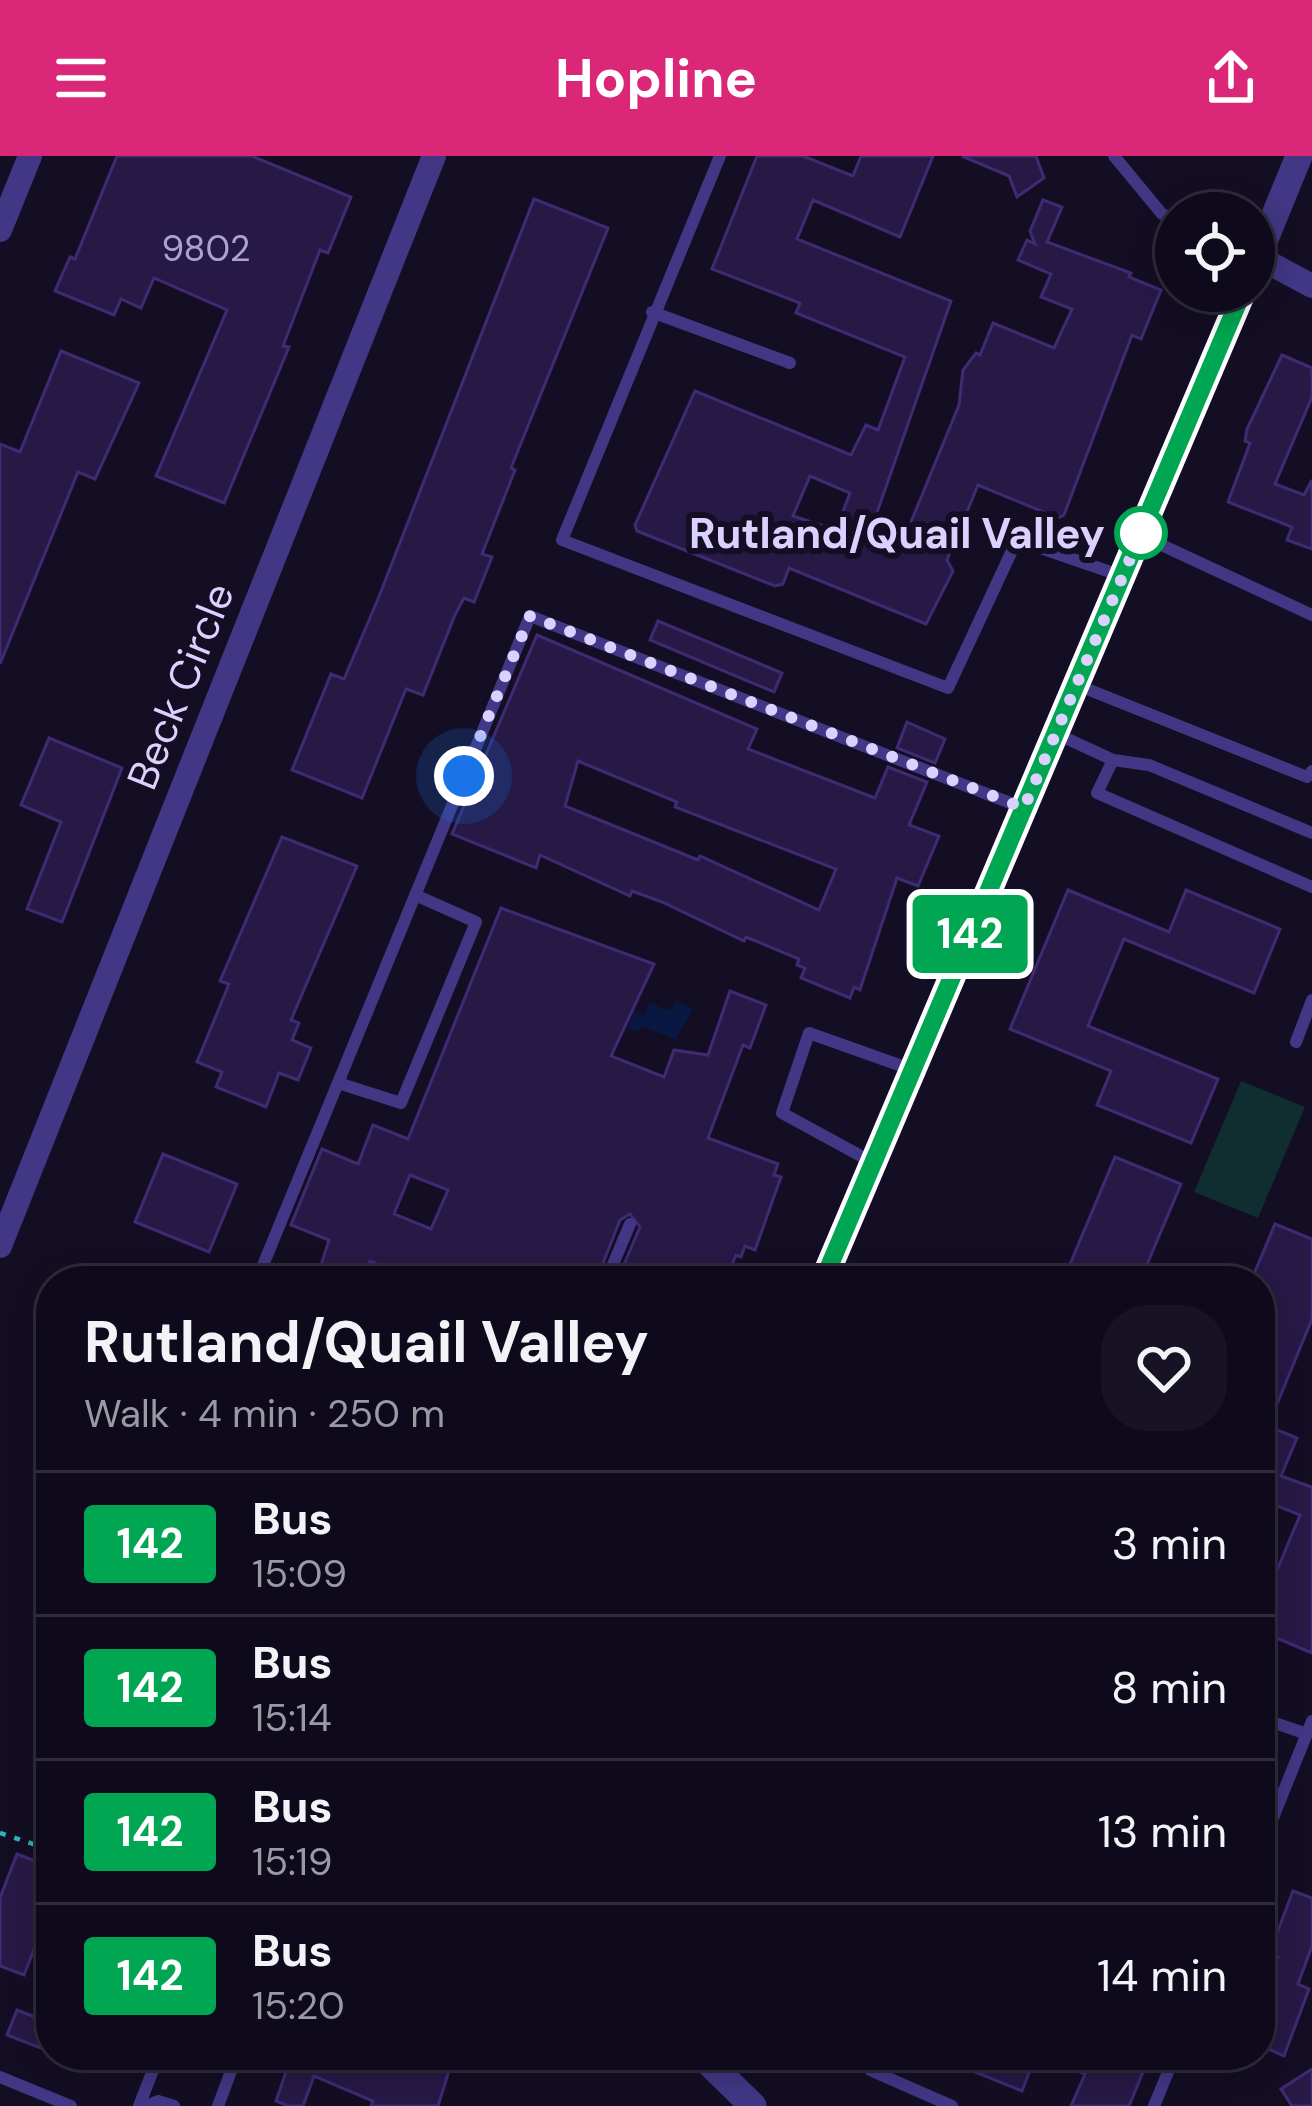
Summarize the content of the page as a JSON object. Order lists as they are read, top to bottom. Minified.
{"streets":{"street":["Beck Circle"]},"places":["Rutland/Quail Valley"],"lines":["bus line 142"],"house_numbers":["9802"],"page":{"header":"Hopline","on_map":"142","heading":["Rutland/Quail Valley","Walk · 4 min · 250 m"],"list":[{"mark":"142","name":"Bus","note":"15:09","value":"3 min"},{"mark":"142","name":"Bus","note":"15:14","value":"8 min"},{"mark":"142","name":"Bus","note":"15:19","value":"13 min"},{"mark":"142","name":"Bus","note":"15:20","value":"14 min"}]}}
